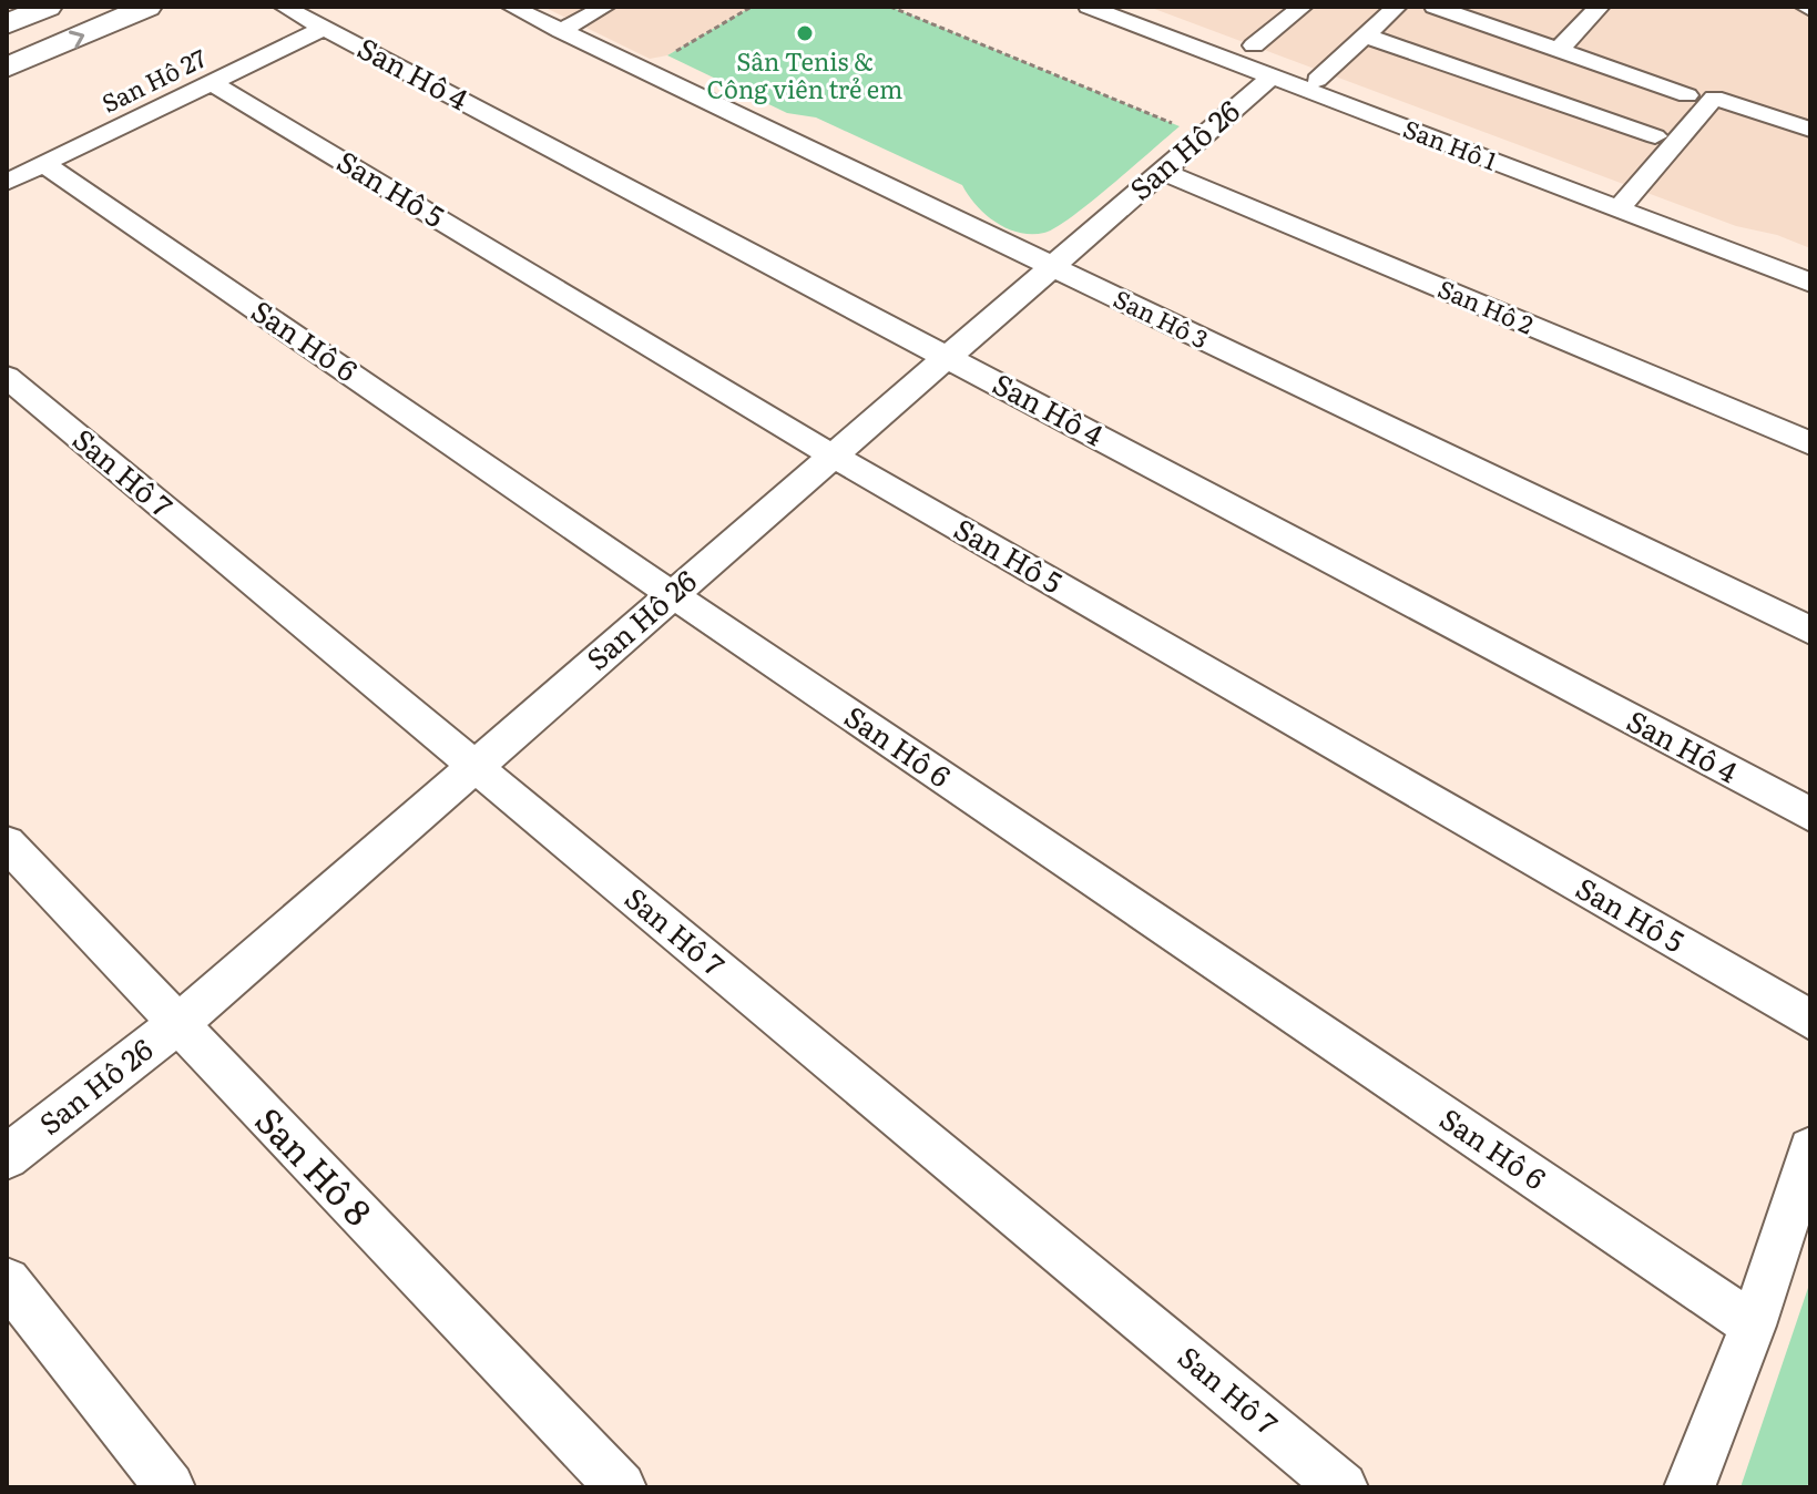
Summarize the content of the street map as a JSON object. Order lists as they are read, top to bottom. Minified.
{"streets":{"street":["San Hô 4","San Hô 27","San Hô 1","San Hô 26","San Hô 5","San Hô 2","San Hô 3","San Hô 6","San Hô 7","San Hô 8"]},"crossings":[["San Hô 4","San Hô 27"],["San Hô 4","San Hô 26"],["San Hô 27","San Hô 5"],["San Hô 27","San Hô 6"],["San Hô 1","San Hô 26"],["San Hô 26","San Hô 5"],["San Hô 26","San Hô 2"],["San Hô 26","San Hô 3"],["San Hô 26","San Hô 6"],["San Hô 26","San Hô 7"],["San Hô 26","San Hô 8"]],"places":["Sân Tenis & Công viên trẻ em"]}
